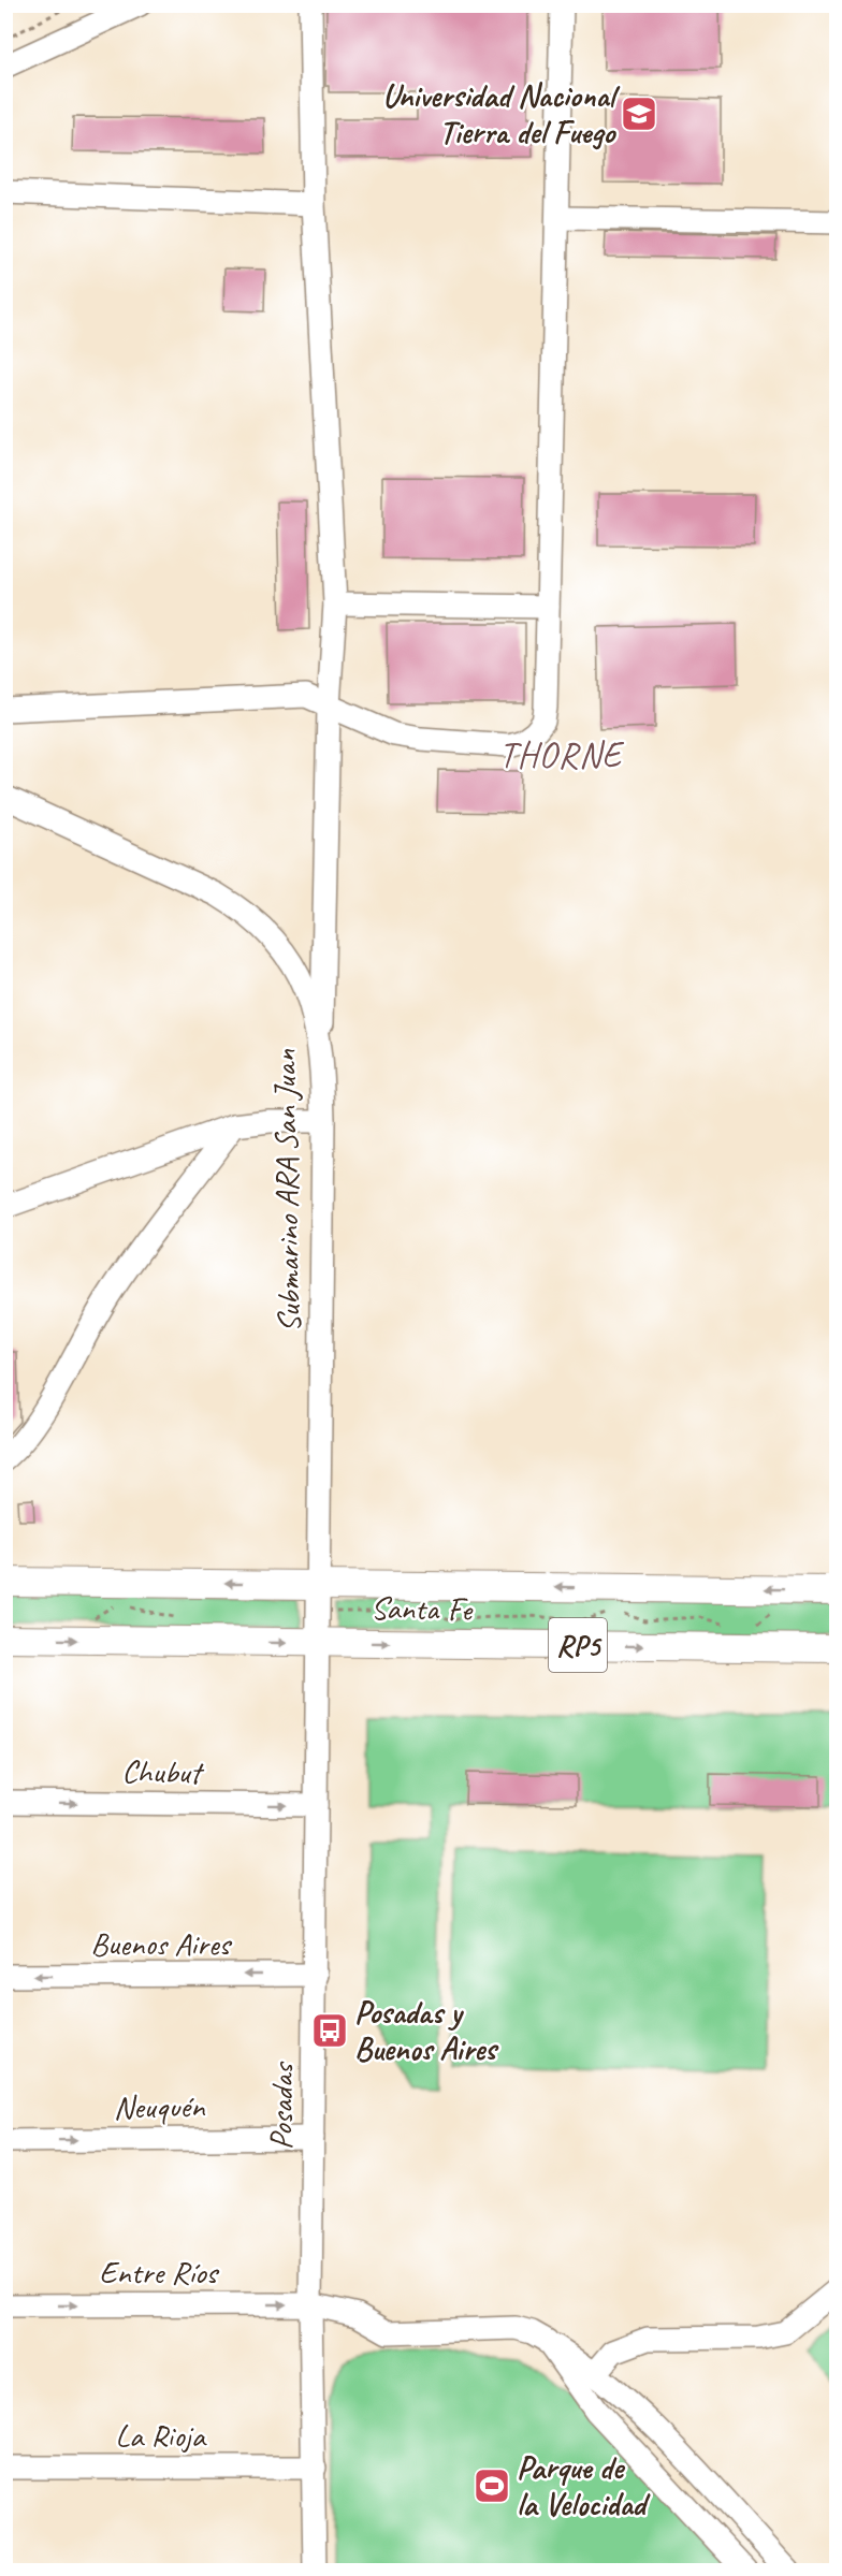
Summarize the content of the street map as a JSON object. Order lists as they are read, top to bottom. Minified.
{"streets":{"main road":["Santa Fe","RP5"],"street":["Submarino ARA San Juan","Chubut","Buenos Aires","Neuquén","Posadas","Entre Ríos","La Rioja"]},"crossings":[["Submarino ARA San Juan","Santa Fe"],["Submarino ARA San Juan","Posadas"],["Santa Fe","Posadas"],["Chubut","Posadas"],["Buenos Aires","Posadas"],["Neuquén","Posadas"],["Posadas","Entre Ríos"],["Posadas","La Rioja"]],"one_way":["Chubut","Buenos Aires","Neuquén"],"districts":["THORNE"],"places":{"school or university":["Universidad Nacional Tierra del Fuego"],"bus stop":["Posadas y Buenos Aires"],"sports":["Parque de la Velocidad"]}}
